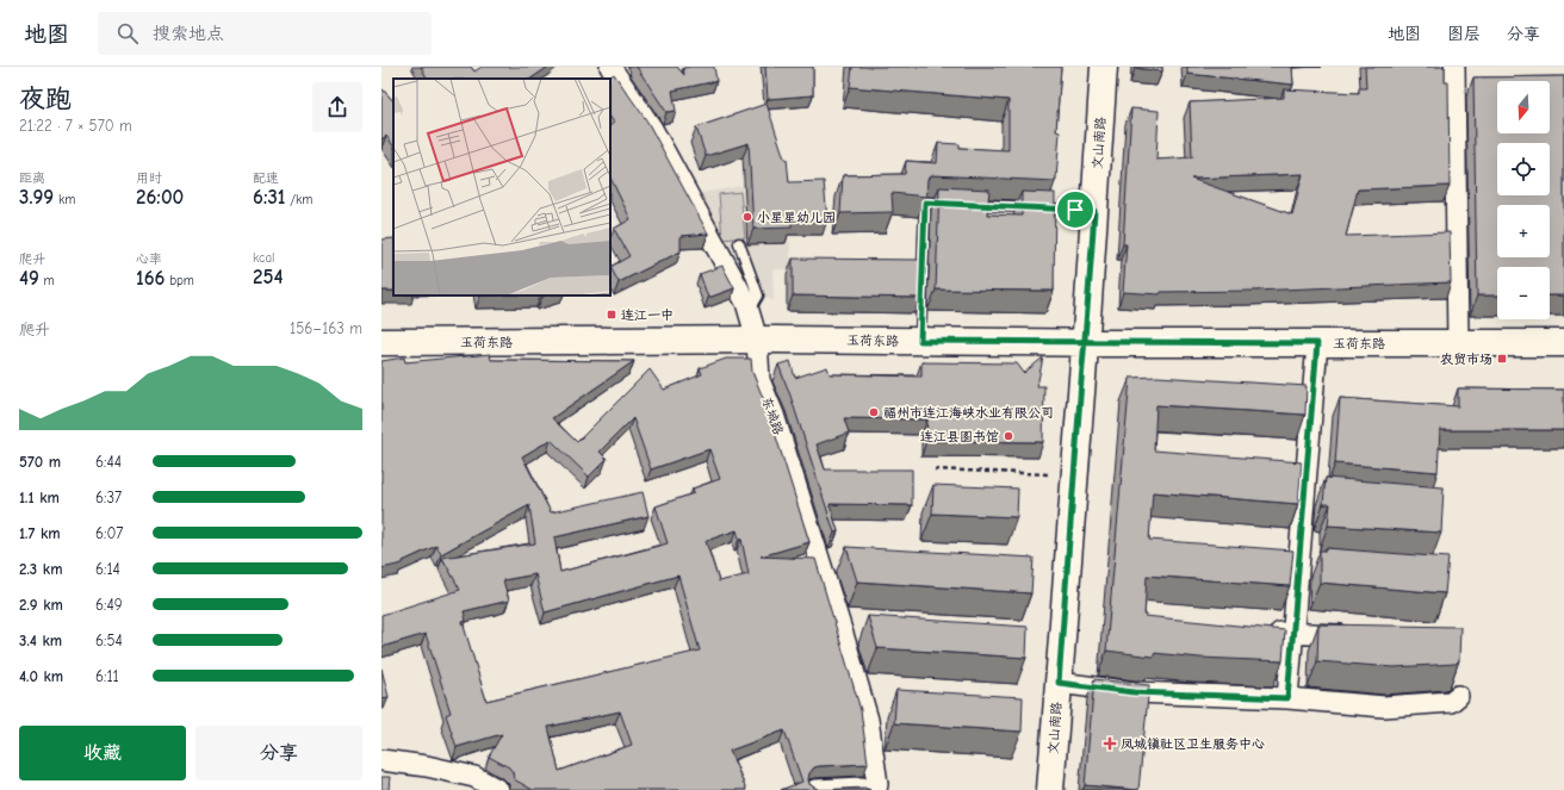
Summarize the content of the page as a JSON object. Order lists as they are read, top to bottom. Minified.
{"streets":{"main road":["文山南路","玉荷东路"],"street":["东城路"]},"crossings":[["文山南路","玉荷东路"],["玉荷东路","东城路"]],"places":{"other":["小星星幼儿园","福州市连江海峡水业有限公司","连江县图书馆"],"transit":["连江一中","农贸市场"],"health":["凤城镇社区卫生服务中心"]},"north":"bottom","page":{"header":"地图","search":"搜索地点","nav":["地图","图层","分享"],"heading":["夜跑","21:22 · 7 × 570 m"],"map_buttons":["+","−"],"stats":[["距离","3.99 km"],["用时","26:00"],["配速","6:31 /km"],["爬升","49 m"],["心率","166 bpm"],["kcal","254"]],"chart":["爬升","156–163 m"],"list":[{"name":"570 m","note":"6:44"},{"name":"1.1 km","note":"6:37"},{"name":"1.7 km","note":"6:07"},{"name":"2.3 km","note":"6:14"},{"name":"2.9 km","note":"6:49"},{"name":"3.4 km","note":"6:54"},{"name":"4.0 km","note":"6:11"}],"buttons":["收藏","分享"]}}
